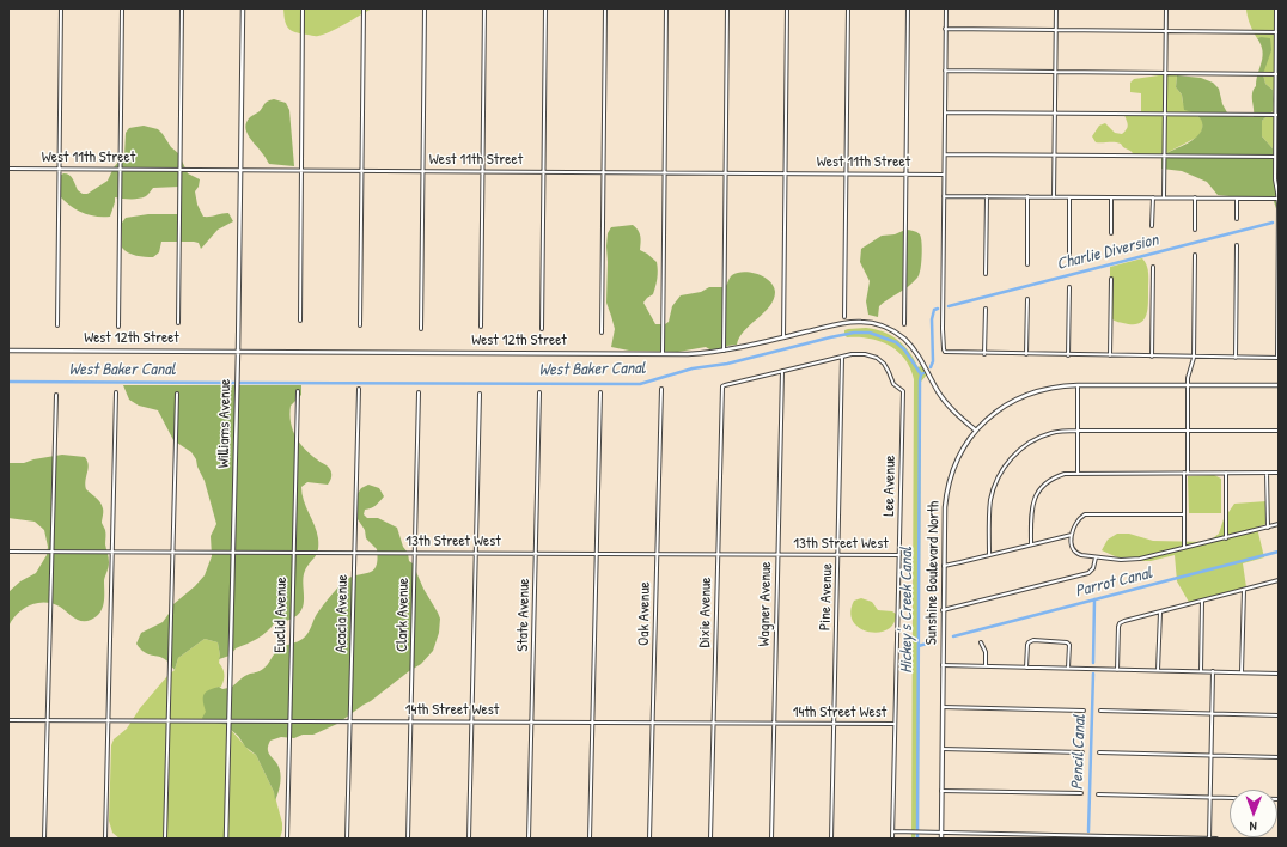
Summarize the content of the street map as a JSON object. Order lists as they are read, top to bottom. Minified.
{"streets":{"street":["West 11th Street","West 12th Street","Williams Avenue","Lee Avenue","13th Street West","Sunshine Boulevard North","Pine Avenue","Wagner Avenue","Dixie Avenue","Acacia Avenue","Oak Avenue","Euclid Avenue","Clark Avenue","State Avenue","14th Street West"]},"crossings":[["West 11th Street","Williams Avenue"],["West 12th Street","Williams Avenue"],["West 12th Street","Sunshine Boulevard North"],["Williams Avenue","13th Street West"],["Williams Avenue","14th Street West"],["Lee Avenue","13th Street West"],["Lee Avenue","Pine Avenue"],["Lee Avenue","14th Street West"],["13th Street West","Pine Avenue"],["13th Street West","Wagner Avenue"],["13th Street West","Dixie Avenue"],["13th Street West","Acacia Avenue"],["13th Street West","Oak Avenue"],["13th Street West","Euclid Avenue"],["13th Street West","Clark Avenue"],["13th Street West","State Avenue"],["Pine Avenue","14th Street West"],["Wagner Avenue","Dixie Avenue"],["Wagner Avenue","14th Street West"],["Dixie Avenue","14th Street West"],["Acacia Avenue","14th Street West"],["Oak Avenue","14th Street West"],["Euclid Avenue","14th Street West"],["Clark Avenue","14th Street West"],["State Avenue","14th Street West"]],"water":["Charlie Diversion","West Baker Canal","Parrot Canal","Hickey's Creek Canal","Pencil Canal"],"north":"bottom"}
